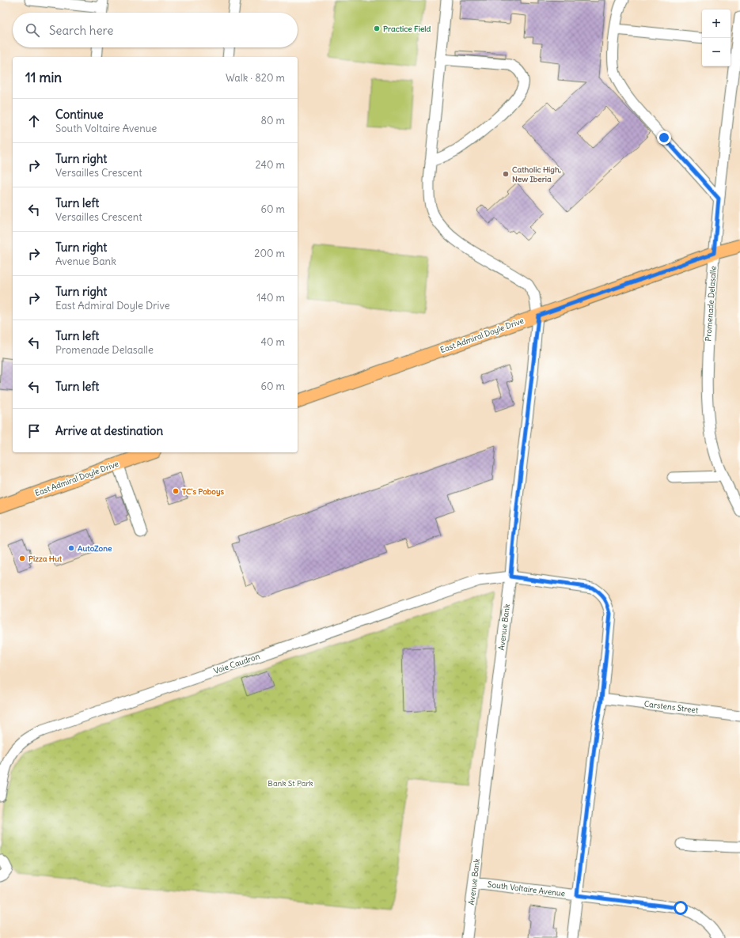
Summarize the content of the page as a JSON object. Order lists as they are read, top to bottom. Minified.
{"streets":{"main road":["East Admiral Doyle Drive"],"street":["Promenade Delasalle","Avenue Bank","Voie Caudron","Carstens Street","South Voltaire Avenue"]},"crossings":[["Promenade Delasalle","East Admiral Doyle Drive"],["East Admiral Doyle Drive","Avenue Bank"],["Avenue Bank","Voie Caudron"],["Avenue Bank","South Voltaire Avenue"],["Voie Caudron","Carstens Street"],["Voie Caudron","South Voltaire Avenue"]],"parks":["Bank St Park"],"places":["Practice Field","Catholic High, New Iberia","TC's Poboys","AutoZone","Pizza Hut"],"page":{"map_buttons":["+","−"],"search":"Search here","heading":["11 min","Walk · 820 m"],"list":[["Continue","South Voltaire Avenue","80 m"],["Turn right","Versailles Crescent","240 m"],["Turn left","Versailles Crescent","60 m"],["Turn right","Avenue Bank","200 m"],["Turn right","East Admiral Doyle Drive","140 m"],["Turn left","Promenade Delasalle","40 m"],["Turn left","60 m"],"Arrive at destination"]}}
